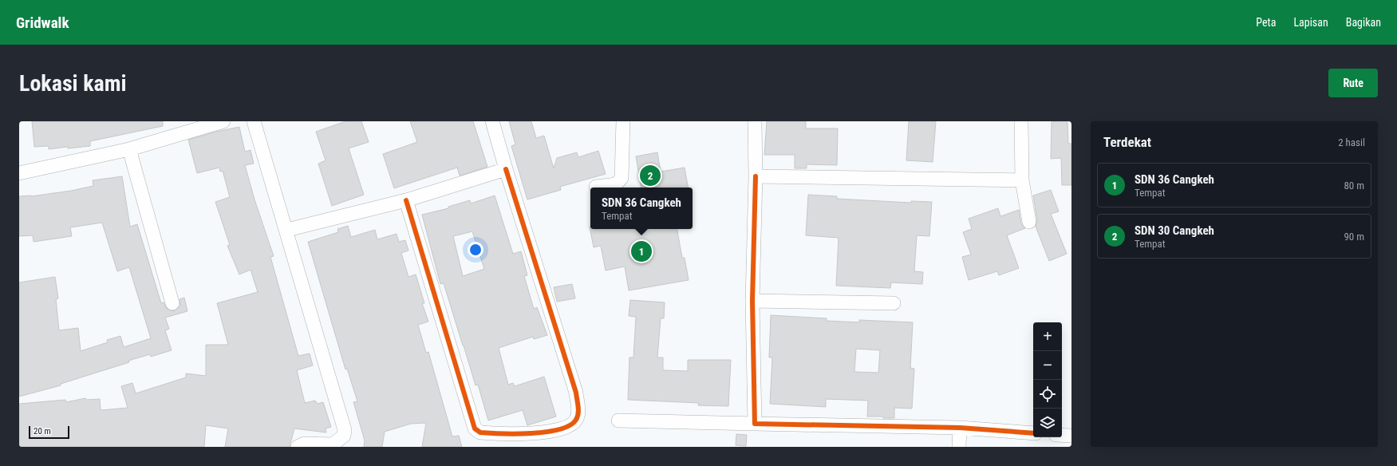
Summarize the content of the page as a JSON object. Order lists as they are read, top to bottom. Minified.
{"scale_bar":"20 m","page":{"header":"Gridwalk","nav":["Peta","Lapisan","Bagikan"],"buttons":"Rute","title":"Lokasi kami","heading":["Terdekat","2 hasil"],"list":[{"mark":"1","name":"SDN 36 Cangkeh","note":"Tempat","value":"80 m"},{"mark":"2","name":"SDN 30 Cangkeh","note":"Tempat","value":"90 m"}],"pins":["2","1"],"popup":["SDN 36 Cangkeh","Tempat"],"map_buttons":["+","−"],"scale":"20 m"}}
